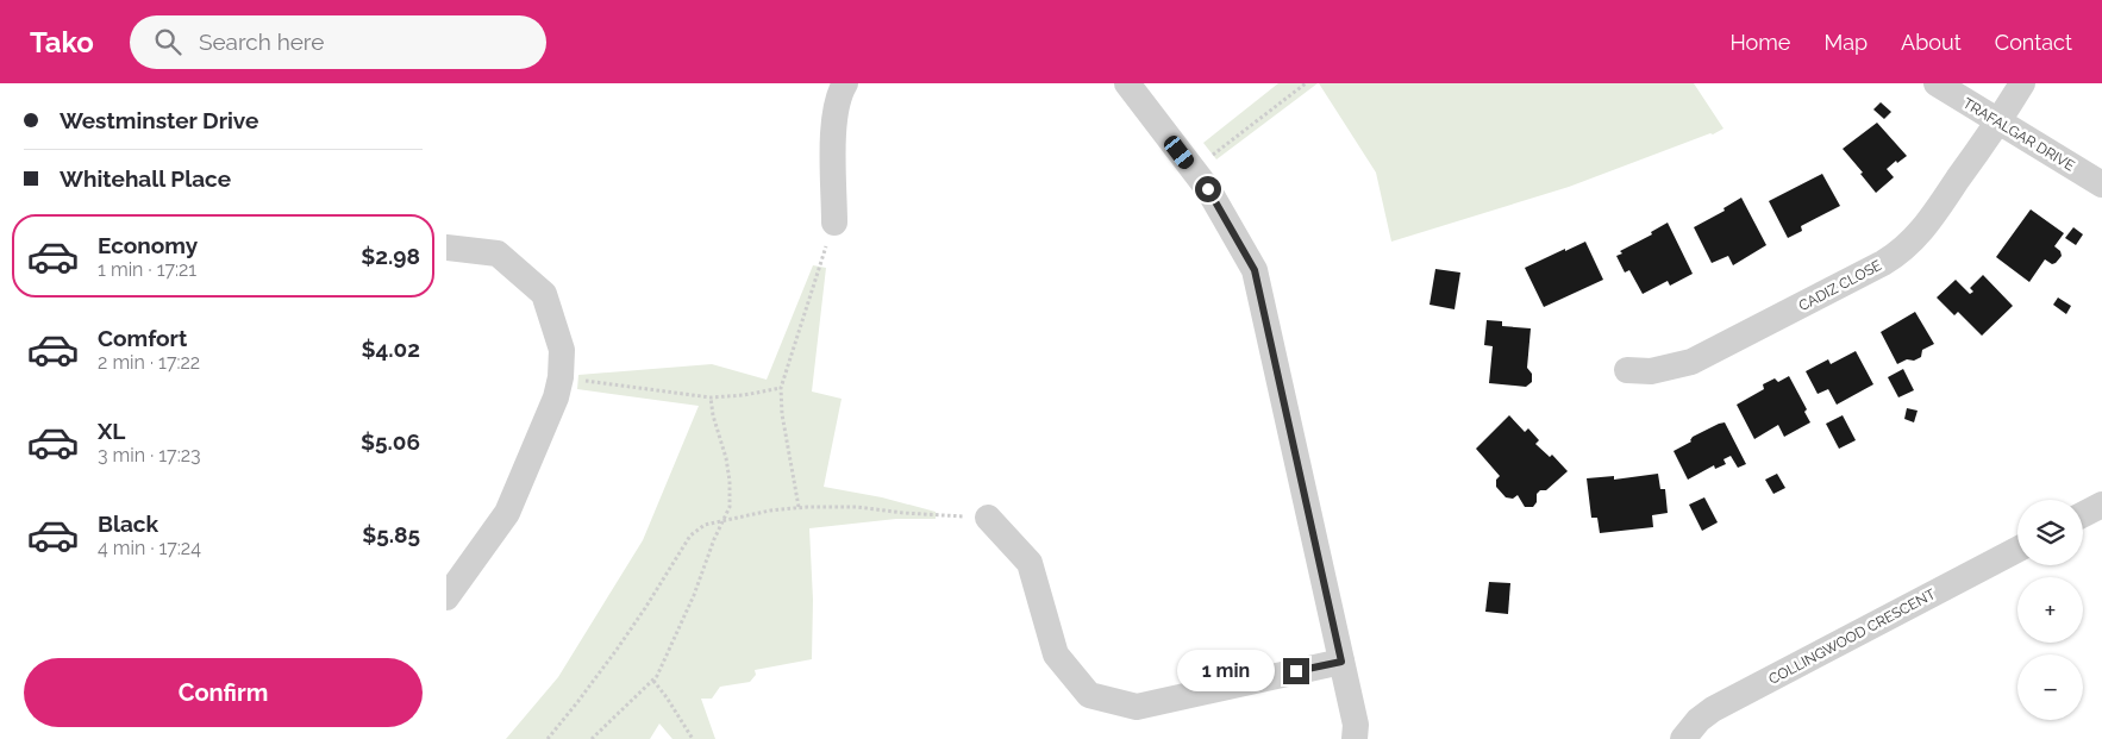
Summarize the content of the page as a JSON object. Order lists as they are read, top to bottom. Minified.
{"streets":{"street":["TRAFALGAR DRIVE","CADIZ CLOSE","COLLINGWOOD CRESCENT"]},"crossings":[["TRAFALGAR DRIVE","CADIZ CLOSE"]],"page":{"header":"Tako","search":"Search here","nav":["Home","Map","About","Contact"],"banner":["Westminster Drive","Whitehall Place"],"list":[{"name":"Economy","note":"1 min · 17:21","value":"$2.98"},{"name":"Comfort","note":"2 min · 17:22","value":"$4.02"},{"name":"XL","note":"3 min · 17:23","value":"$5.06"},{"name":"Black","note":"4 min · 17:24","value":"$5.85"}],"map_buttons":["+","−"],"buttons":"Confirm","bubble":"1 min"}}
